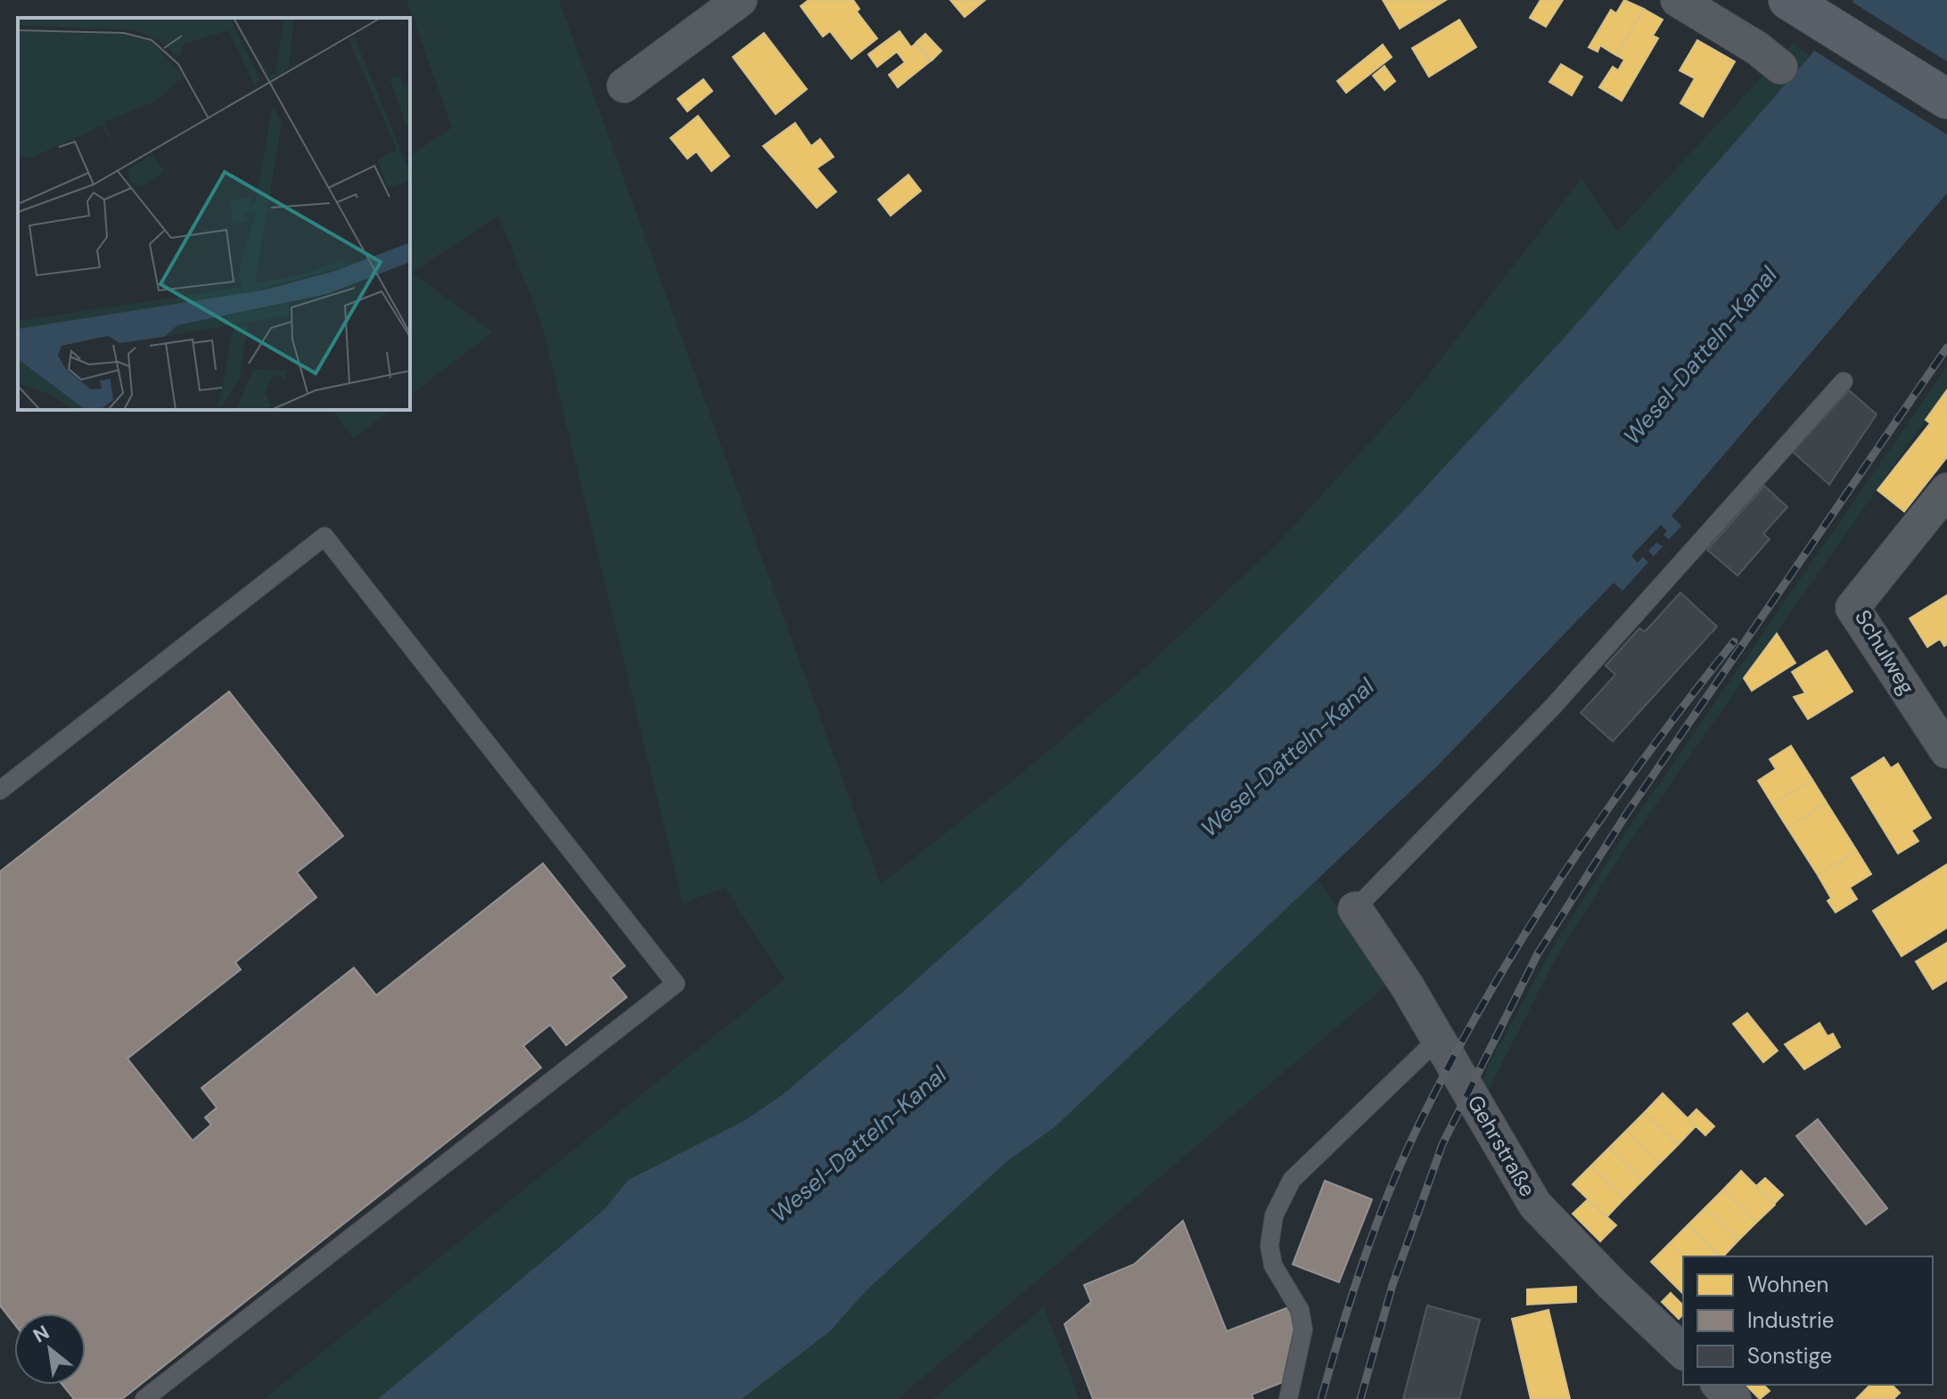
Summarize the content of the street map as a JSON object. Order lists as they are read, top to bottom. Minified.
{"streets":{"street":["Schulweg","Gehrstraße"]},"water":["Wesel-Datteln-Kanal"],"legend":["Wohnen","Industrie","Sonstige"],"north":"top left"}
